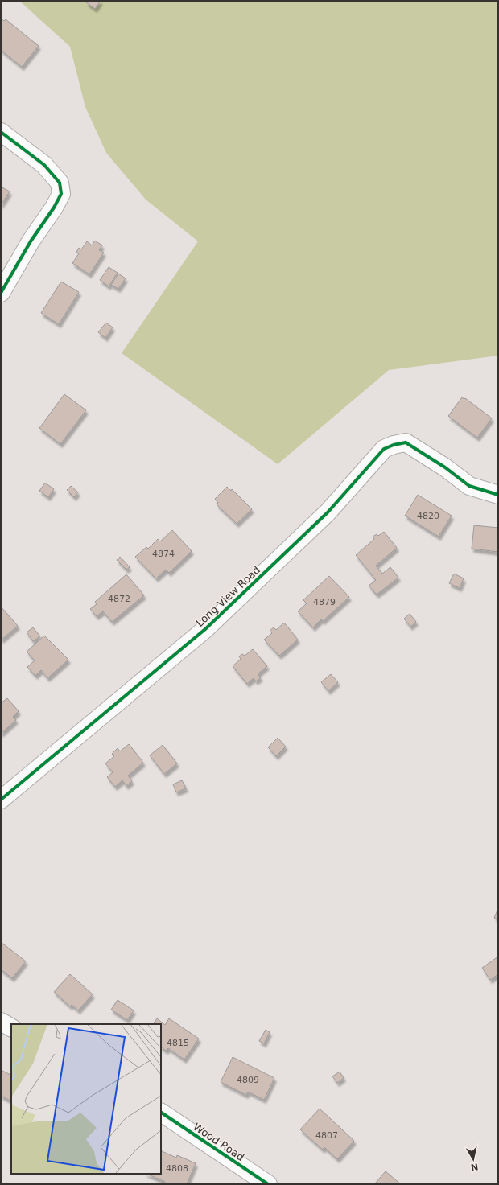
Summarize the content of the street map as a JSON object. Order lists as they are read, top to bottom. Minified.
{"streets":{"street":["Long View Road","Wood Road"]},"house_numbers":["4820","4874","4872","4879","4815","4809","4807","4808"],"north":"bottom"}
